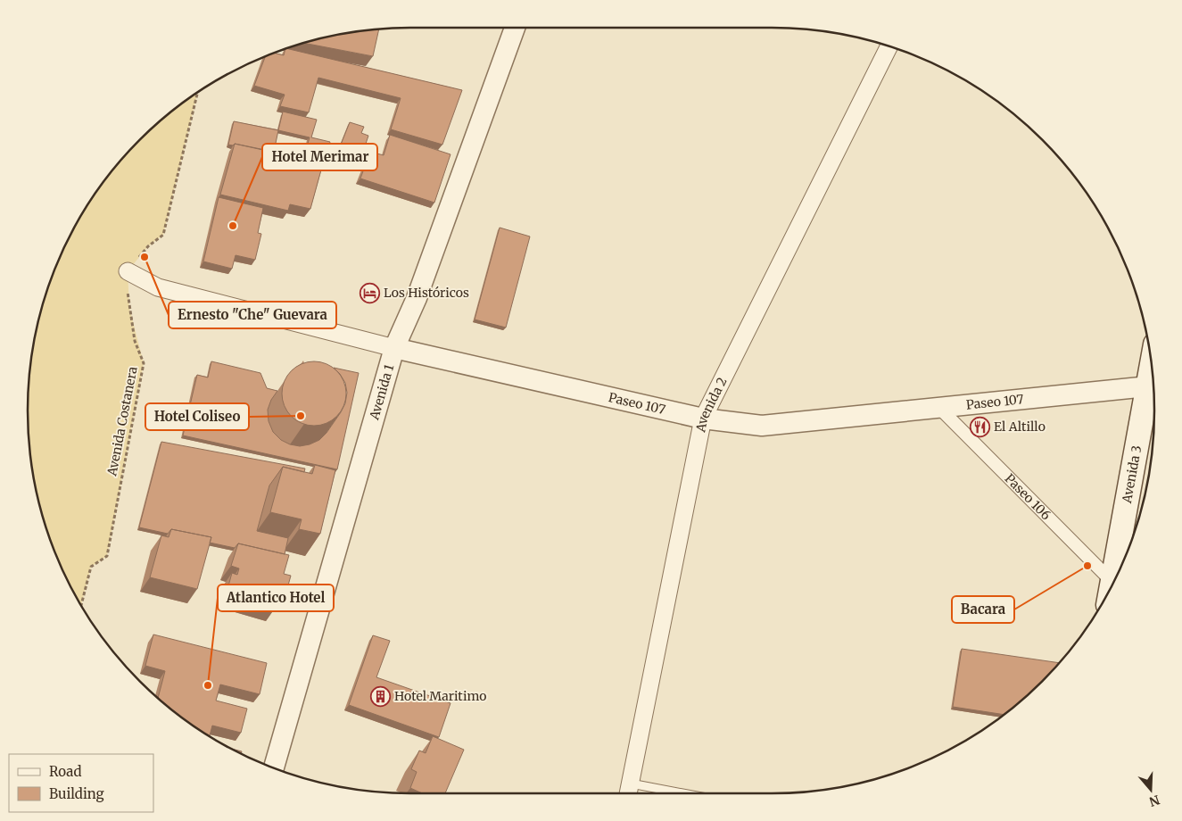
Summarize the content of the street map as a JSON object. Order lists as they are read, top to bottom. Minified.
{"streets":{"main road":["Avenida 3"],"street":["Avenida 1","Paseo 107","Avenida 2","Paseo 106"],"path":["Avenida Costanera"]},"crossings":[["Avenida 1","Paseo 107"],["Paseo 107","Avenida 2"],["Paseo 107","Avenida Costanera"],["Paseo 107","Avenida 3"],["Paseo 107","Paseo 106"]],"places":{"other":["Hotel Merimar","Ernesto \"Che\" Guevara","Hotel Coliseo","Bacara","Atlantico Hotel"],"hotel":["Los Históricos"],"restaurant":["El Altillo"],"building":["Hotel Maritimo"]},"legend":["Road","Building"],"north":"bottom"}
